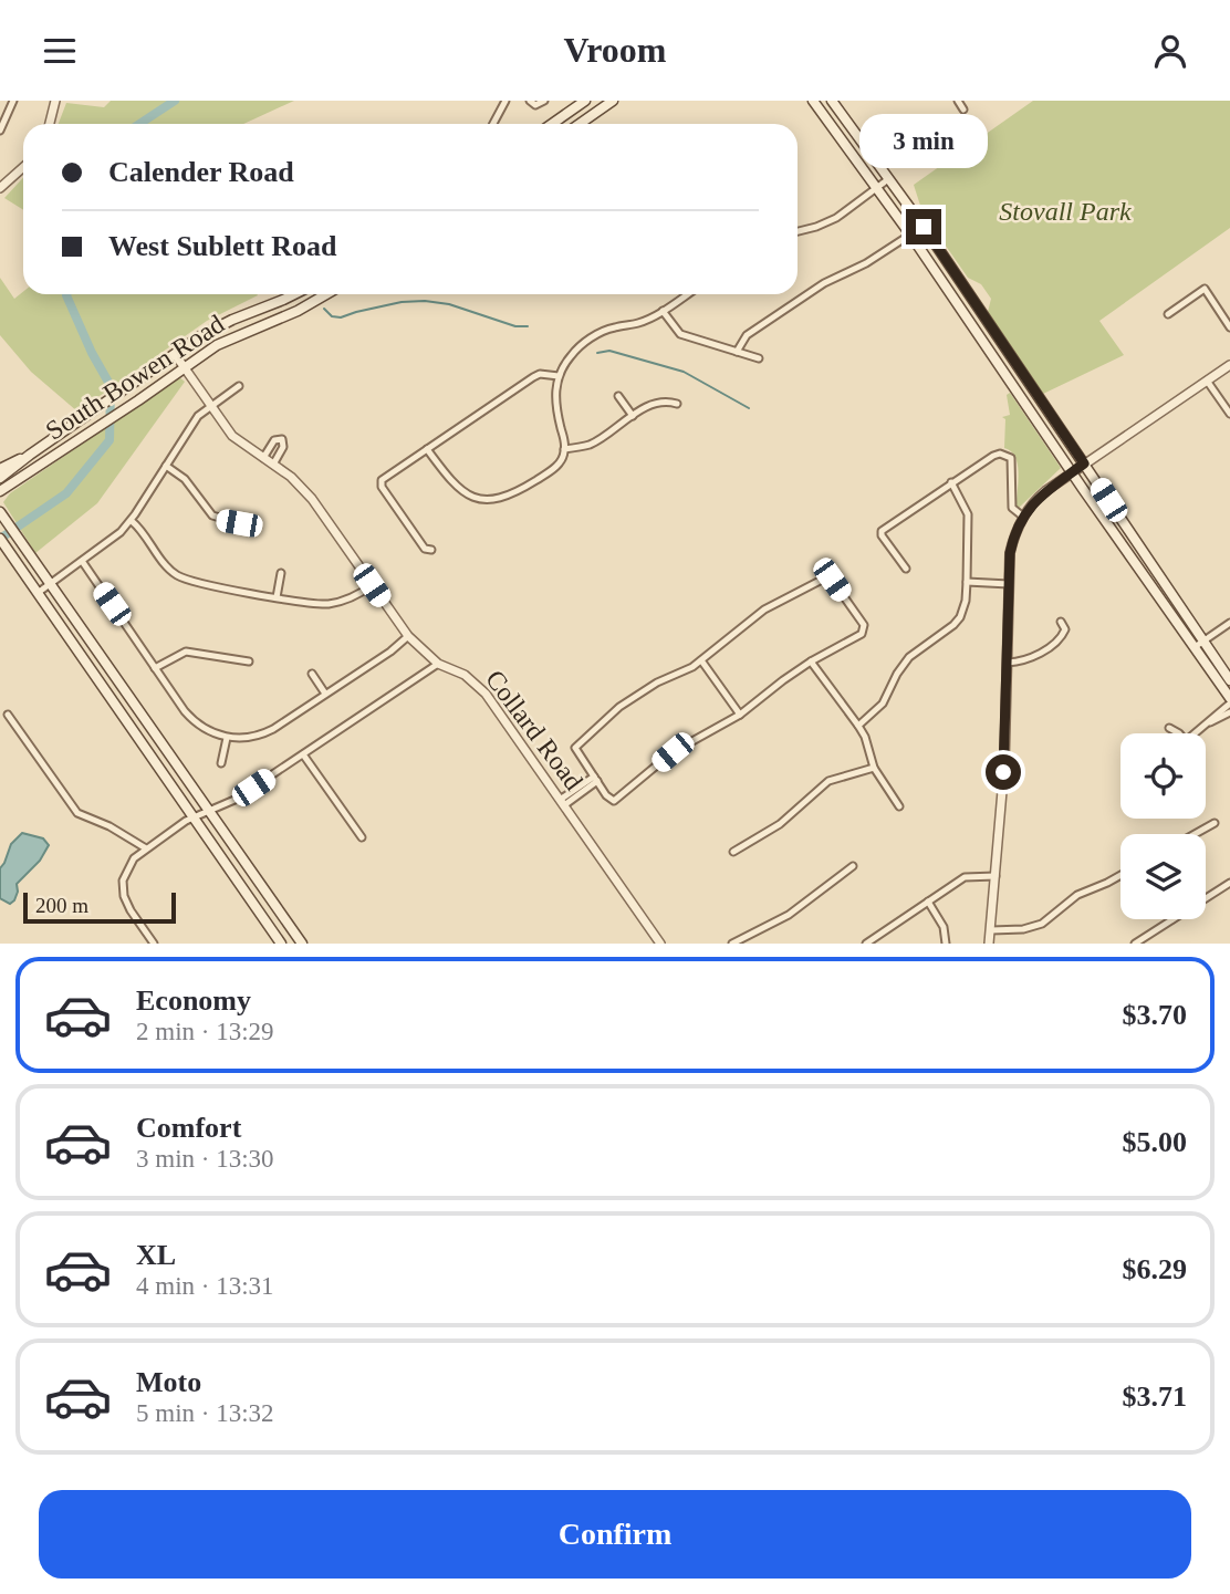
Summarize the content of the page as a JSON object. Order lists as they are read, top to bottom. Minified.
{"streets":{"main road":["South Bowen Road"],"street":["Collard Road"]},"crossings":[["South Bowen Road","Collard Road"]],"parks":["Stovall Park"],"scale_bar":"200 m","page":{"header":"Vroom","bubble":"3 min","banner":["Calender Road","West Sublett Road"],"scale":"200 m","list":[{"name":"Economy","note":"2 min · 13:29","value":"$3.70"},{"name":"Comfort","note":"3 min · 13:30","value":"$5.00"},{"name":"XL","note":"4 min · 13:31","value":"$6.29"},{"name":"Moto","note":"5 min · 13:32","value":"$3.71"}],"buttons":"Confirm"}}
